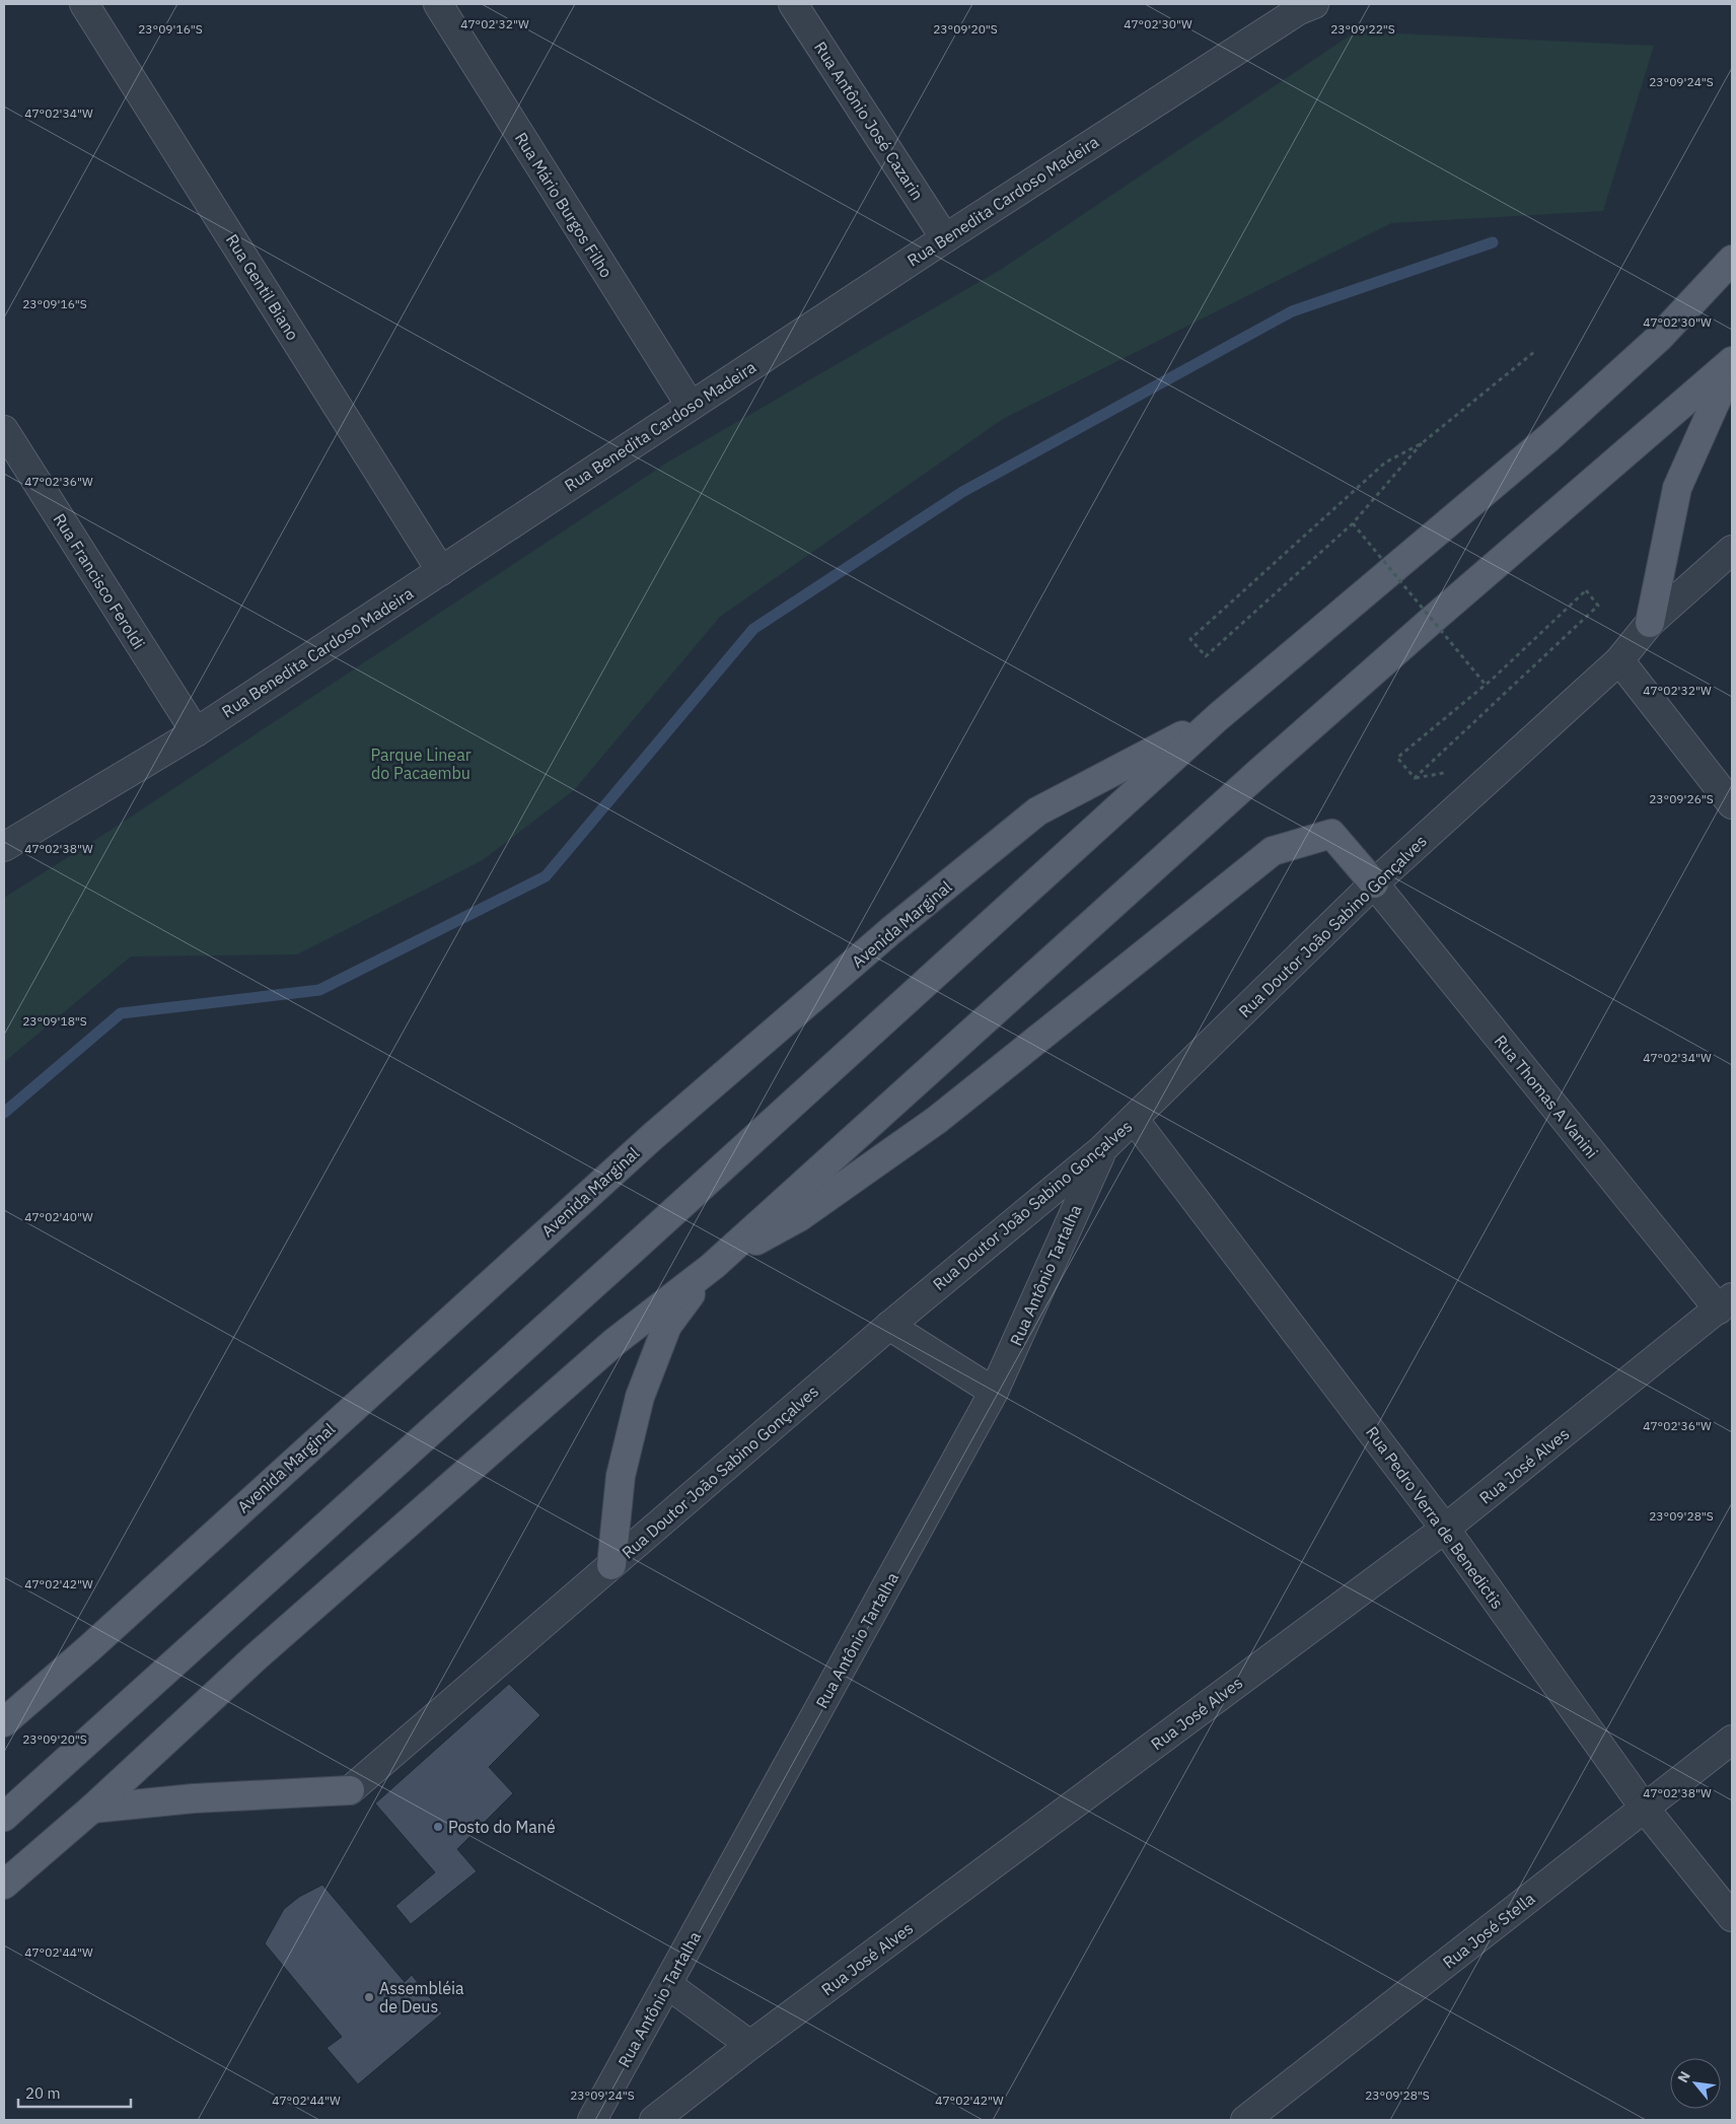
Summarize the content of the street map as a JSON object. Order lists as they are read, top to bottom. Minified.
{"streets":{"main road":["Avenida Marginal"],"street":["Rua Antônio José Cazarin","Rua Benedita Cardoso Madeira","Rua Mário Burgos Filho","Rua Gentil Biano","Rua Francisco Feroldi","Rua Doutor João Sabino Gonçalves","Rua Thomas A Vanini","Rua Antônio Tartalha","Rua José Alves","Rua Pedro Verra de Benedictis","Rua José Stella"]},"crossings":[["Rua Antônio José Cazarin","Rua Benedita Cardoso Madeira"],["Rua Benedita Cardoso Madeira","Rua Mário Burgos Filho"],["Rua Benedita Cardoso Madeira","Rua Gentil Biano"],["Rua Benedita Cardoso Madeira","Rua Francisco Feroldi"],["Rua Doutor João Sabino Gonçalves","Rua Thomas A Vanini"],["Rua Doutor João Sabino Gonçalves","Rua Antônio Tartalha"],["Rua Doutor João Sabino Gonçalves","Rua Pedro Verra de Benedictis"],["Rua Thomas A Vanini","Rua José Alves"],["Rua José Alves","Rua Pedro Verra de Benedictis"],["Rua Pedro Verra de Benedictis","Rua José Stella"]],"parks":["Parque Linear do Pacaembu"],"places":["Posto do Mané","Assembléia de Deus"],"scale_bar":"20 m","north":"top left","coordinates":["47°02'32\"W","47°02'30\"W","23°09'16\"S","23°09'20\"S","23°09'22\"S","23°09'24\"S","47°02'34\"W","47°02'36\"W","23°09'26\"S","47°02'38\"W","23°09'18\"S","47°02'40\"W","23°09'28\"S","47°02'42\"W","47°02'44\"W"]}
